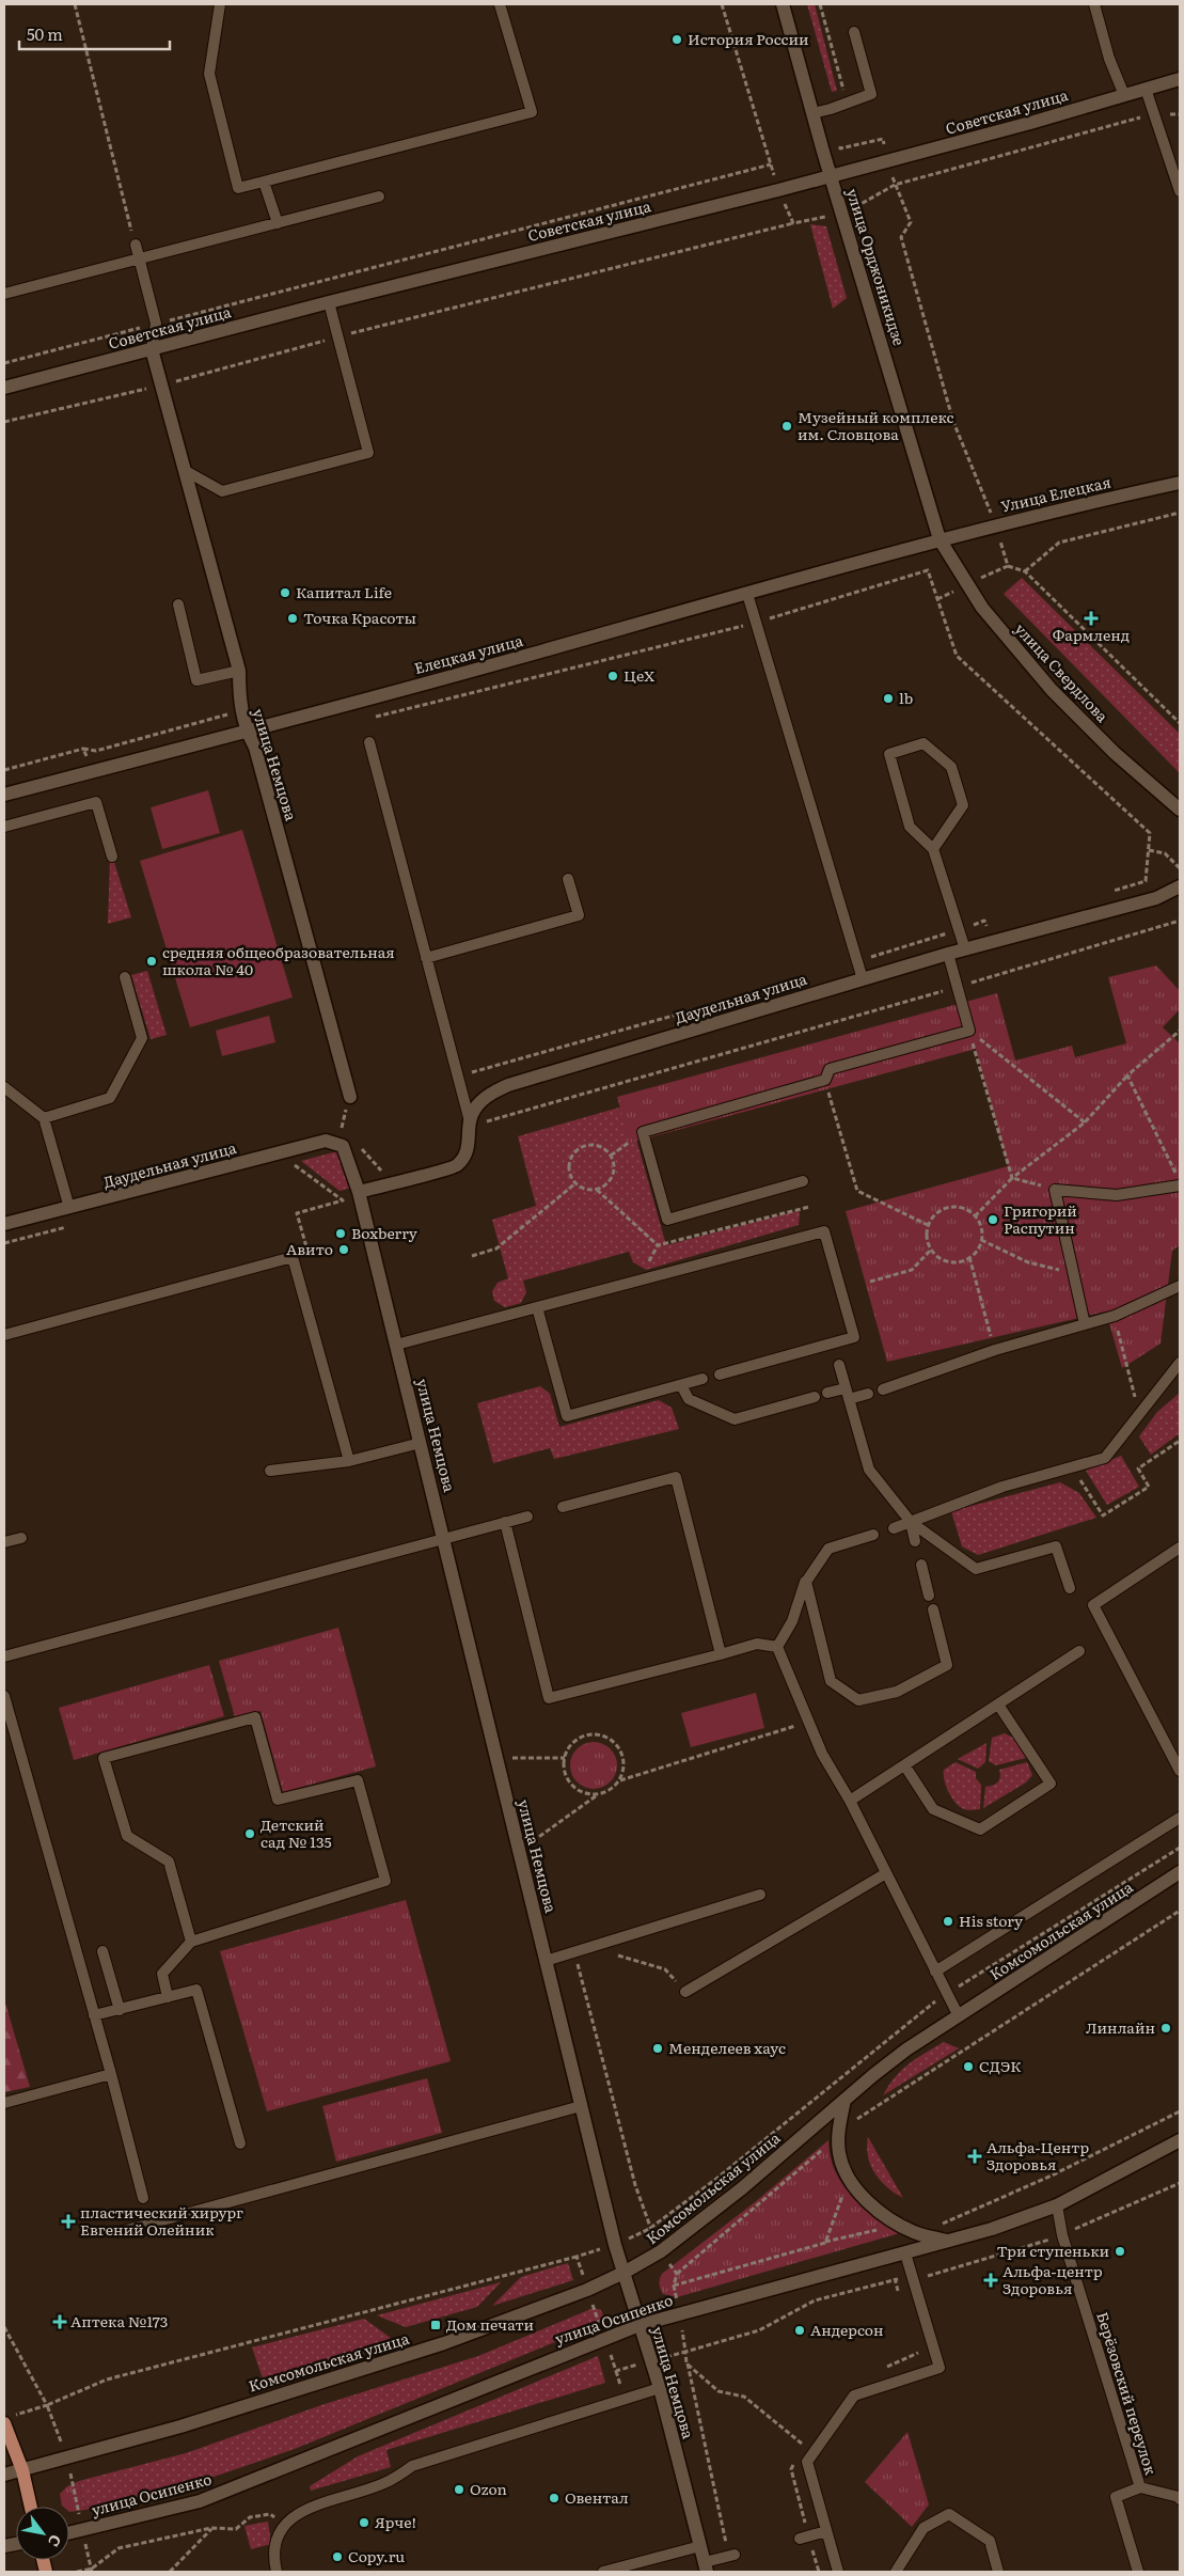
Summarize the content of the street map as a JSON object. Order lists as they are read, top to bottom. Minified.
{"streets":{"street":["Советская улица","улица Орджоникидзе","Улица Елецкая","Елецкая улица","улица Свердлова","улица Немцова","Даудельная улица","Комсомольская улица","улица Осипенко"],"lane":["Берёзовский переулок"]},"crossings":[["Советская улица","улица Орджоникидзе"],["Советская улица","улица Немцова"],["улица Орджоникидзе","Улица Елецкая"],["улица Орджоникидзе","Елецкая улица"],["улица Орджоникидзе","улица Свердлова"],["Улица Елецкая","Елецкая улица"],["Улица Елецкая","улица Свердлова"],["Елецкая улица","улица Свердлова"],["Елецкая улица","улица Немцова"],["улица Немцова","Даудельная улица"],["улица Немцова","Комсомольская улица"],["улица Немцова","улица Осипенко"],["улица Осипенко","Берёзовский переулок"]],"places":{"other":["История России","Музейный комплекс им. Словцова","Капитал Life","Точка Красоты","ЦеХ","lb","средняя общеобразовательная школа № 40","Григорий Распутин","Boxberry","Авито","Детский сад № 135","His story","Линлайн","Менделеев хаус","СДЭК","Три ступеньки","Андерсон","Ozon","Овентал","Ярче!","Copy.ru"],"health":["Фармленд","Альфа-Центр Здоровья","пластический хирург Евгений Олейник","Альфа-центр Здоровья","Аптека №173"],"transit":["Дом печати"]},"scale_bar":"50 m","north":"bottom right"}
